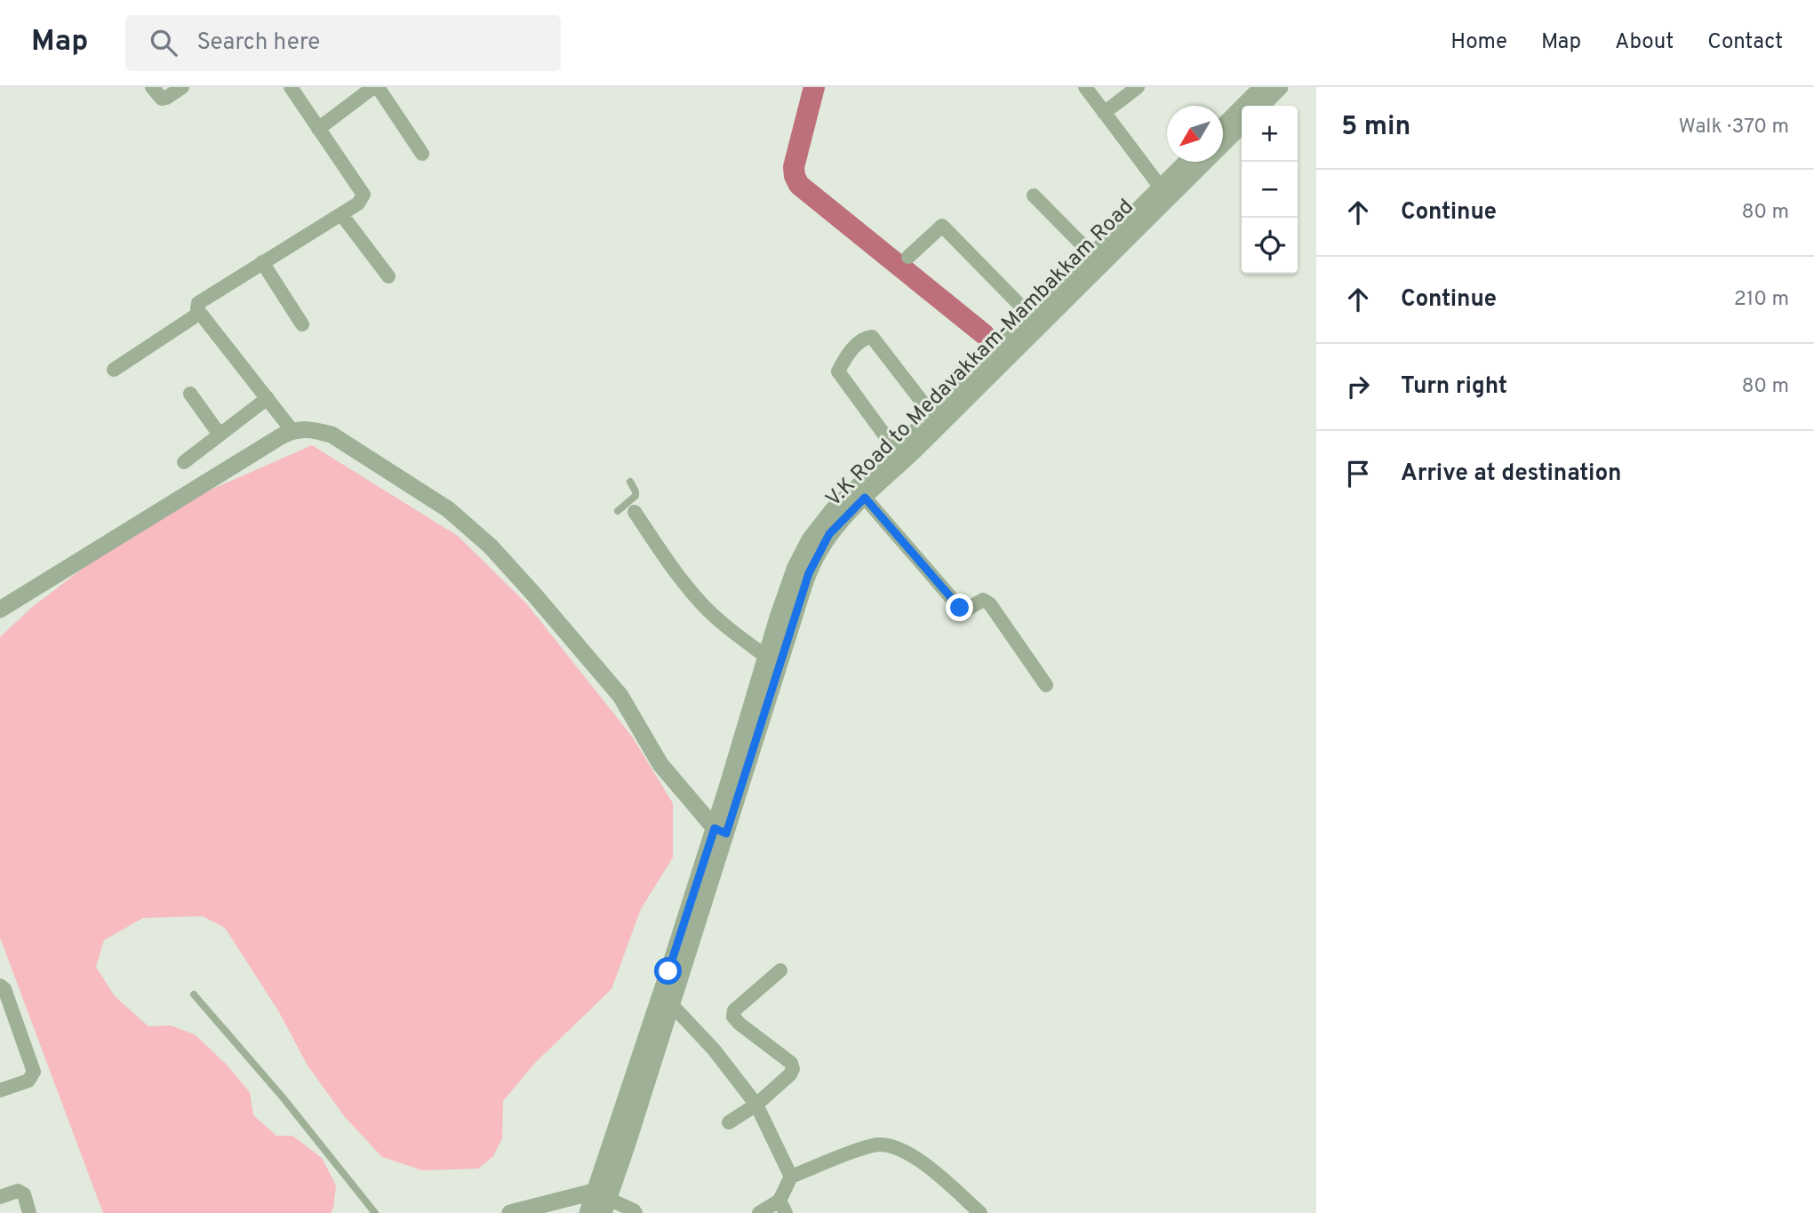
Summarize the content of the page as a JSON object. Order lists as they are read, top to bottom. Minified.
{"streets":{"street":["V.K Road to Medavakkam-Mambakkam Road"]},"north":"bottom left","page":{"header":"Map","search":"Search here","nav":["Home","Map","About","Contact"],"heading":["5 min","Walk · 370 m"],"map_buttons":["+","−"],"list":[["Continue","80 m"],["Continue","210 m"],["Turn right","80 m"],"Arrive at destination"]}}
